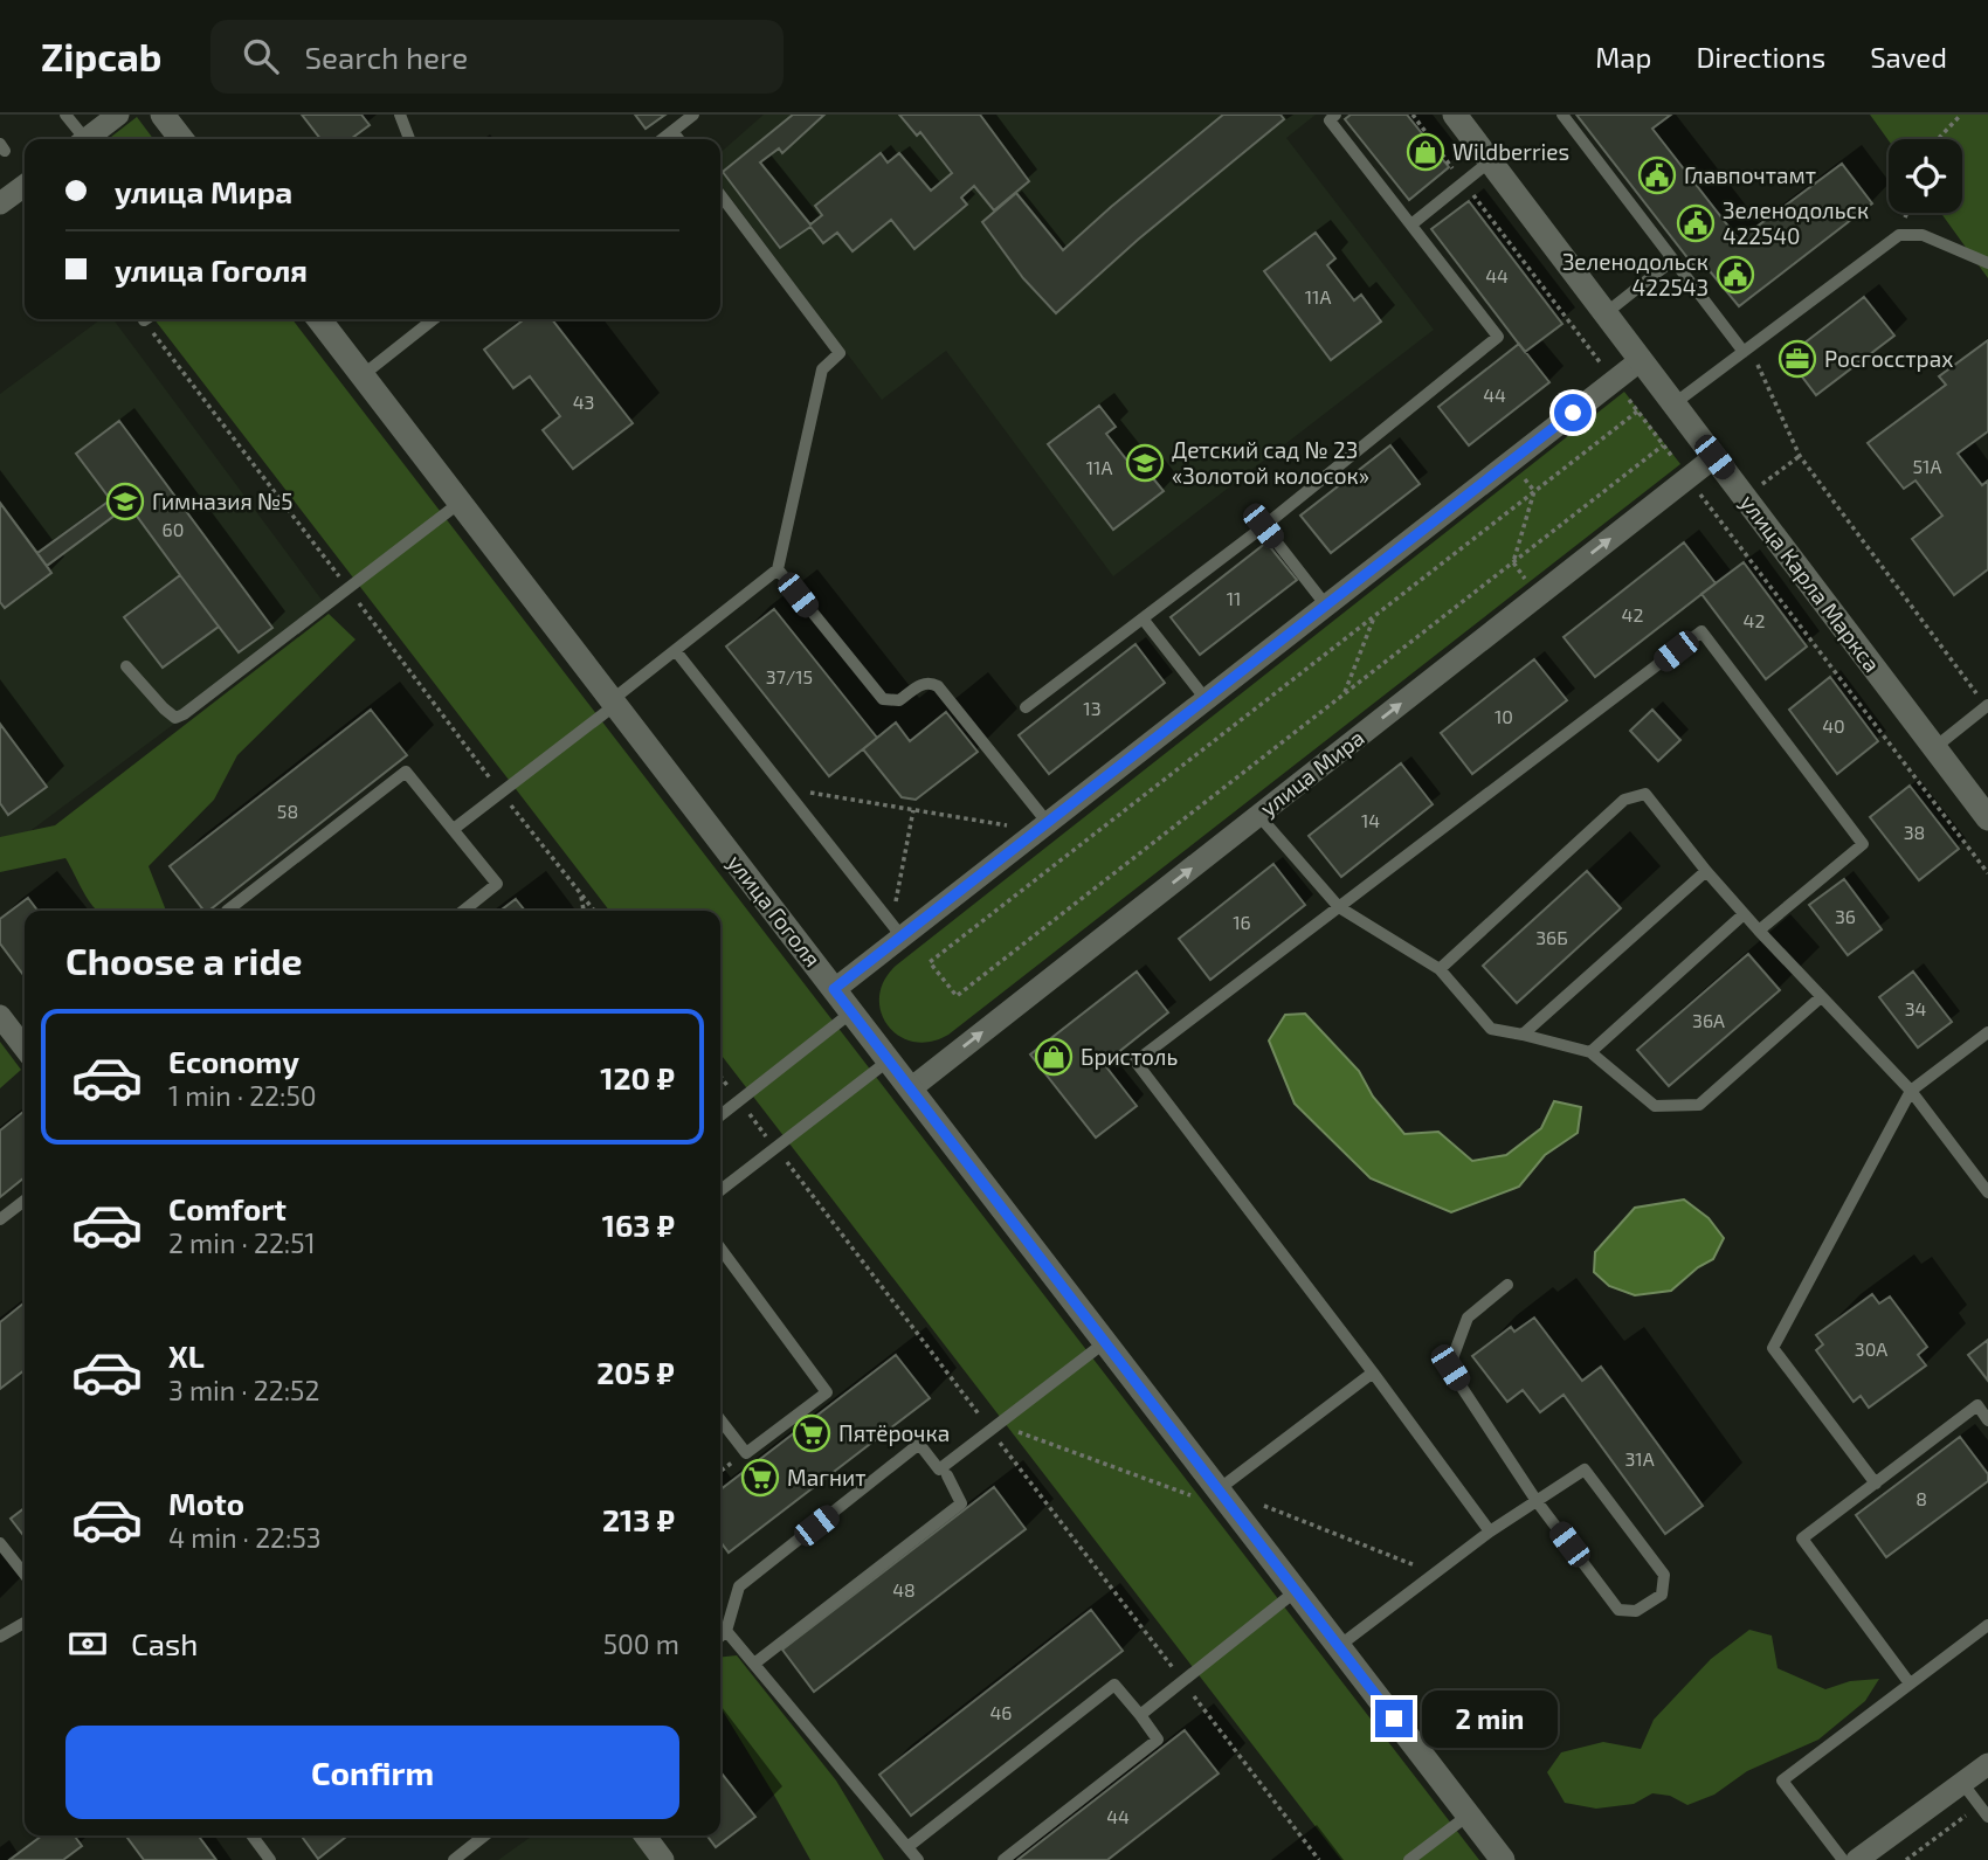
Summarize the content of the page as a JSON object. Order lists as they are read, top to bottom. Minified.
{"streets":{"main road":["улица Карла Маркса","улица Гоголя"],"street":["улица Мира"]},"crossings":[["улица Карла Маркса","улица Мира"],["улица Мира","улица Гоголя"]],"places":{"shop":["Wildberries","Бристоль"],"public building":["Главпочтамт","Зеленодольск 422540","Зеленодольск 422543"],"office":["Росгосстрах"],"school or university":["Детский сад № 23 «Золотой колосок»","Гимназия №5"],"supermarket":["Пятёрочка","Магнит"]},"house_numbers":["44","11А","44","43","51А","11А","60","11","42","42","37/15","13","10","40","58","14","38","36","16","36Б","34","36А","30А","31А","8","48","46","44"],"page":{"header":"Zipcab","search":"Search here","nav":["Map","Directions","Saved"],"banner":["улица Мира","улица Гоголя"],"heading":"Choose a ride","list":[{"name":"Economy","note":"1 min · 22:50","value":"120 ₽"},{"name":"Comfort","note":"2 min · 22:51","value":"163 ₽"},{"name":"XL","note":"3 min · 22:52","value":"205 ₽"},{"name":"Moto","note":"4 min · 22:53","value":"213 ₽"}],"pay":["Cash","500 m"],"bubble":"2 min","buttons":"Confirm"}}
